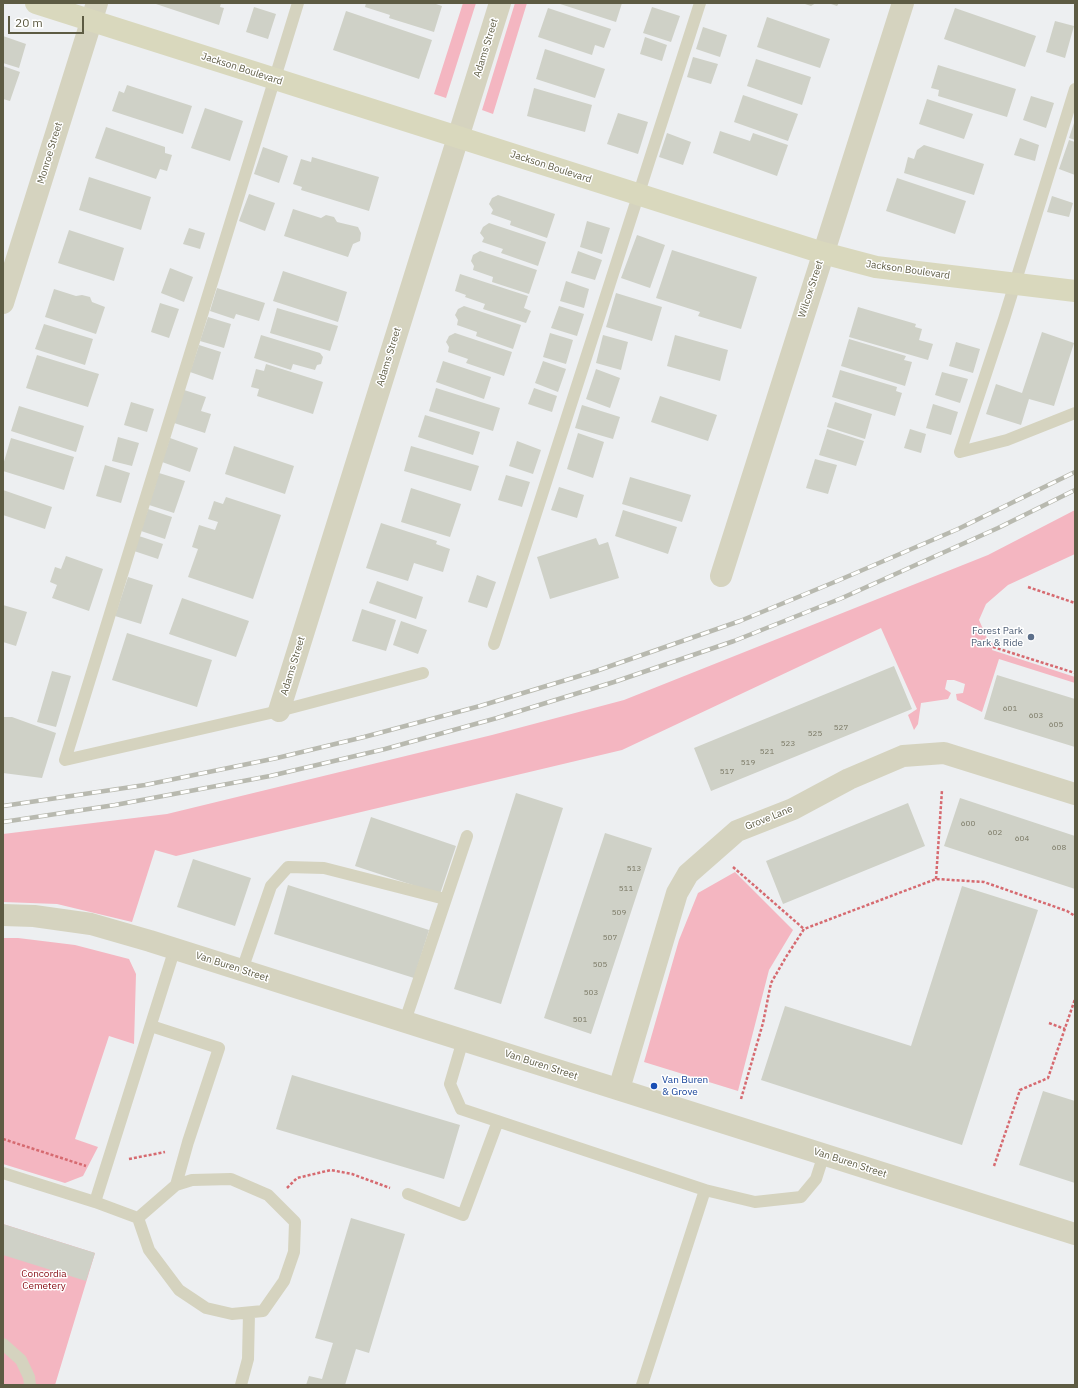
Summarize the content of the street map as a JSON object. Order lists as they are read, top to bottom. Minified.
{"streets":{"street":["Adams Street","Jackson Boulevard","Monroe Street","Wilcox Street","Grove Lane","Van Buren Street"]},"crossings":[["Adams Street","Jackson Boulevard"],["Jackson Boulevard","Monroe Street"],["Jackson Boulevard","Wilcox Street"],["Grove Lane","Van Buren Street"]],"parks":["Concordia Cemetery"],"places":["Forest Park Park & Ride","Van Buren & Grove"],"house_numbers":["601","603","605","527","525","523","521","519","517","600","602","604","608","513","511","509","507","505","503","501"],"scale_bar":"20 m"}
